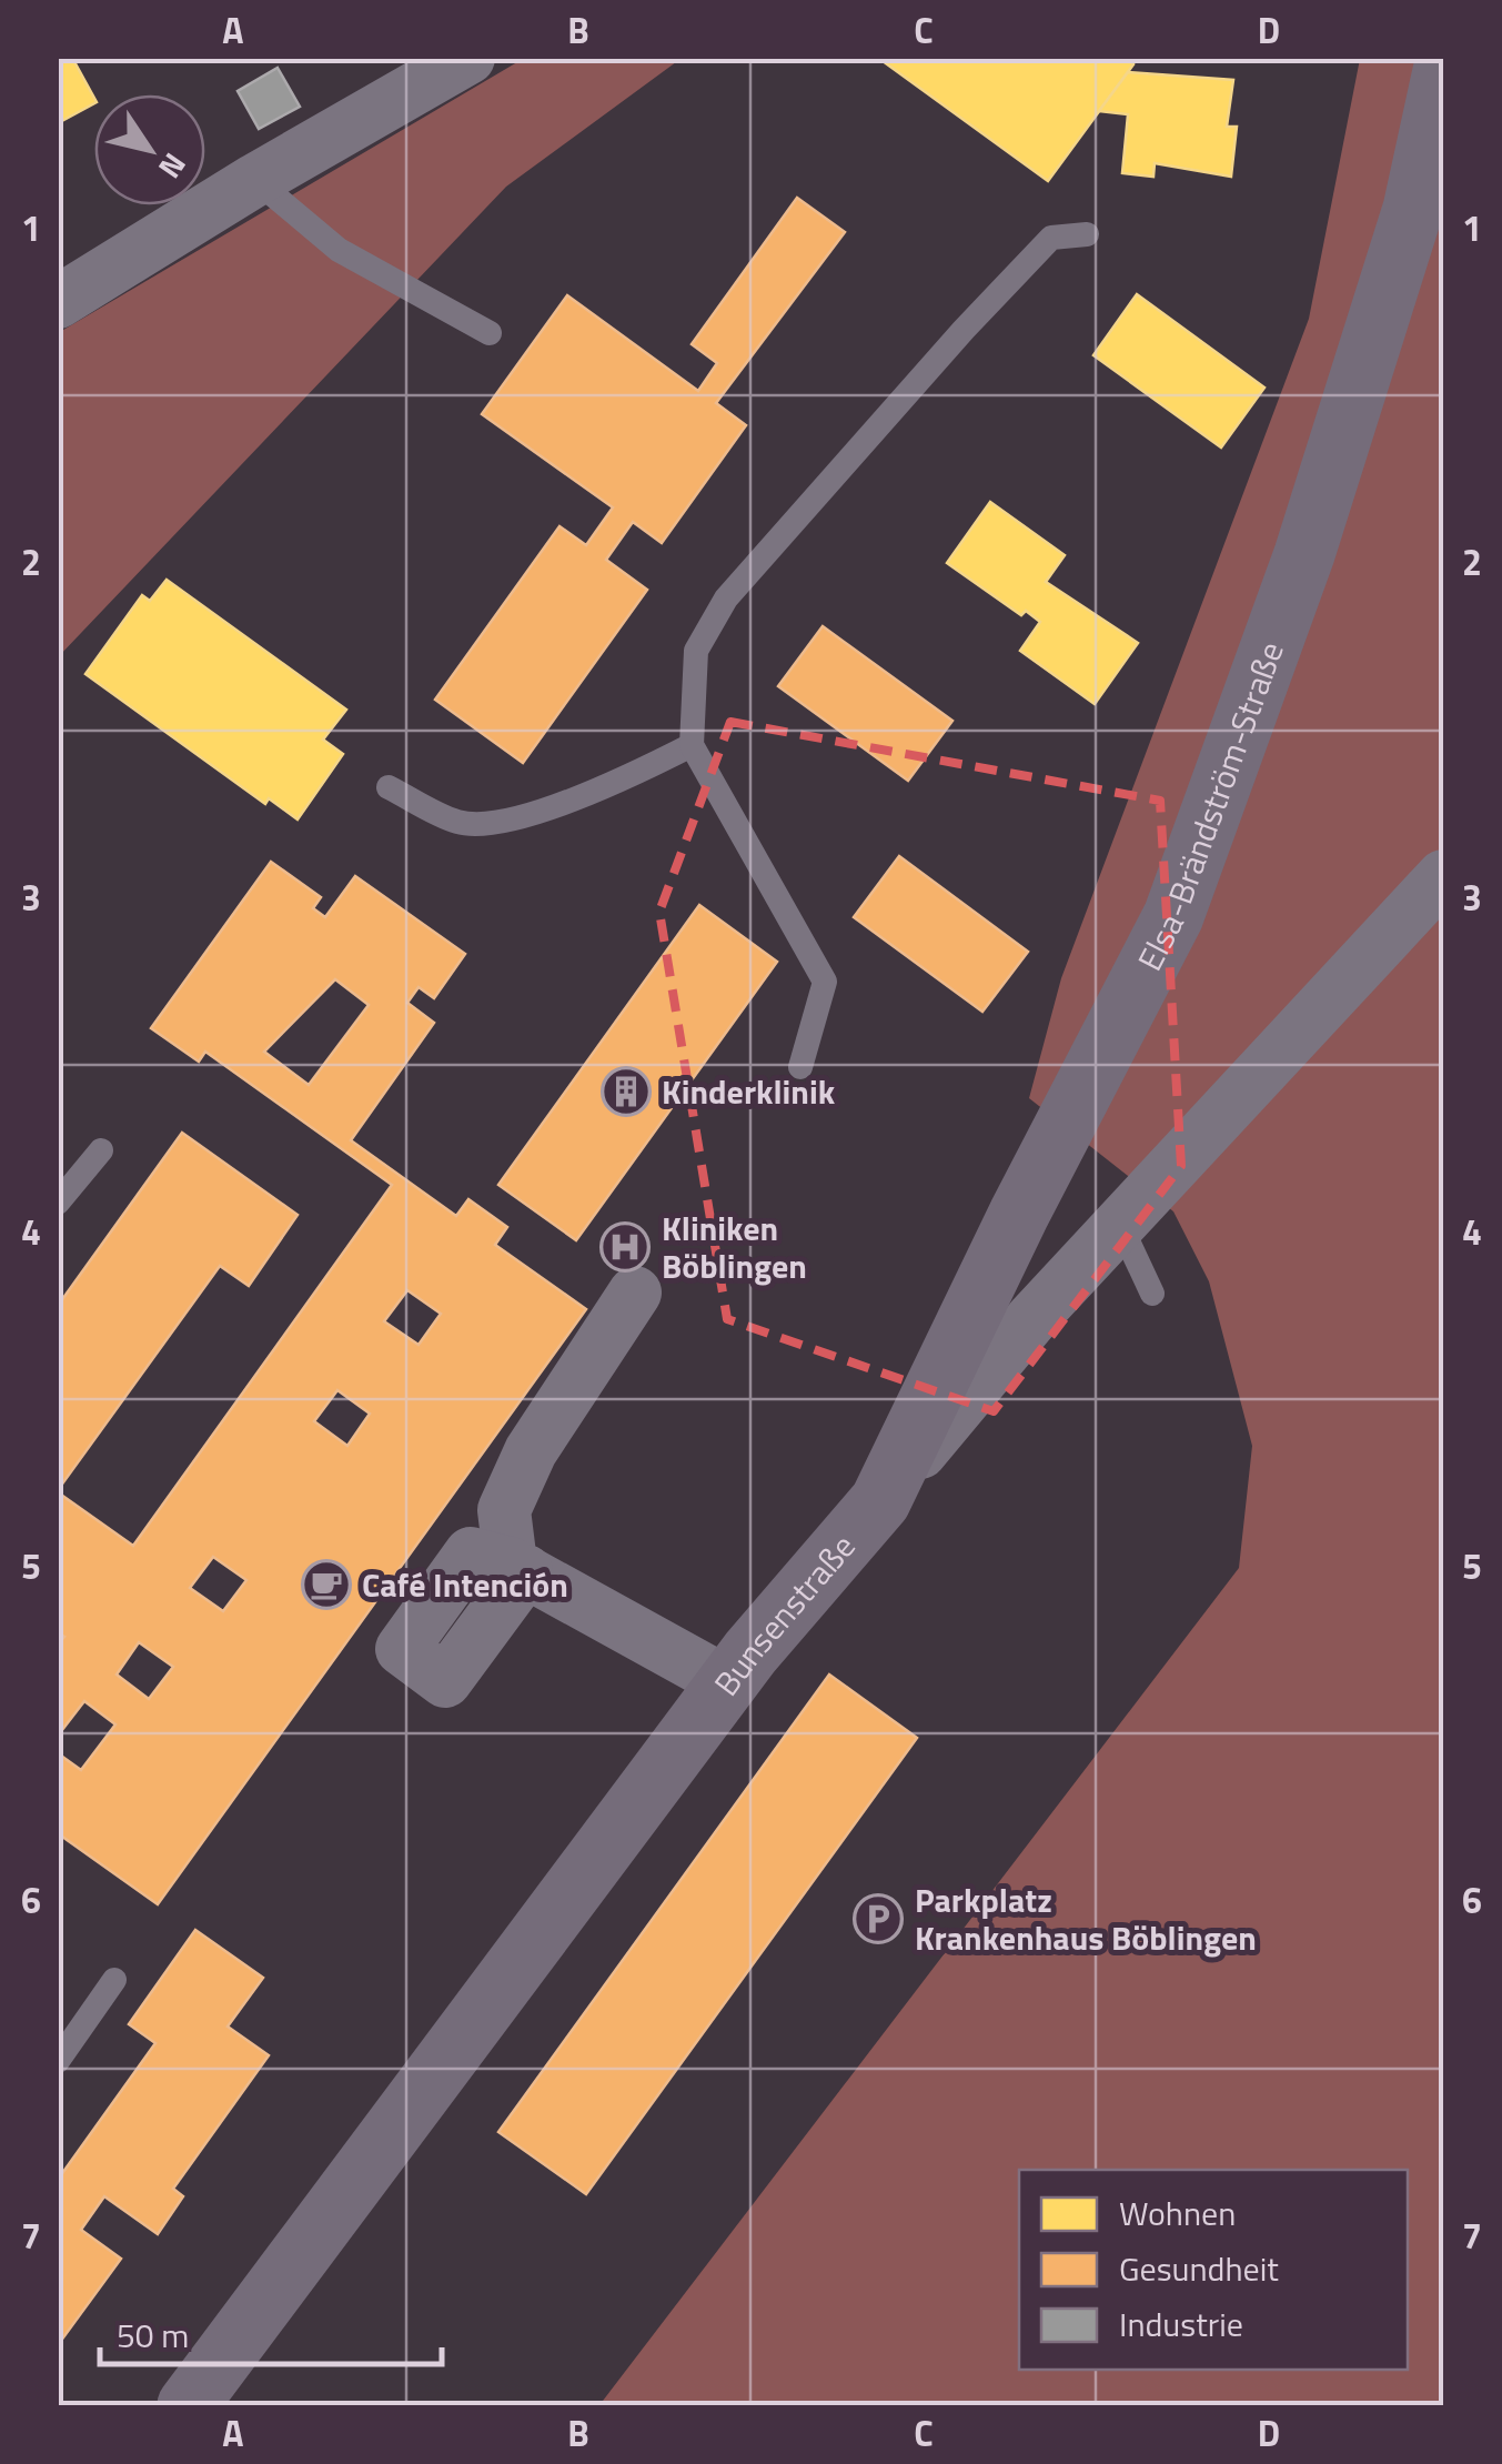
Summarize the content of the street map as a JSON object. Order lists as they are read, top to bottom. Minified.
{"streets":{"street":["Elsa-Brändström-Straße","Bunsenstraße"]},"crossings":[["Elsa-Brändström-Straße","Bunsenstraße"]],"places":{"building":["Kinderklinik"],"hospital":["Kliniken Böblingen"],"cafe":["Café Intención"],"parking":["Parkplatz Krankenhaus Böblingen"]},"legend":["Wohnen","Gesundheit","Industrie"],"scale_bar":"50 m","north":"bottom right","grid":{"columns":["A","B","C","D"],"rows":["1","2","3","4","5","6","7"]}}
